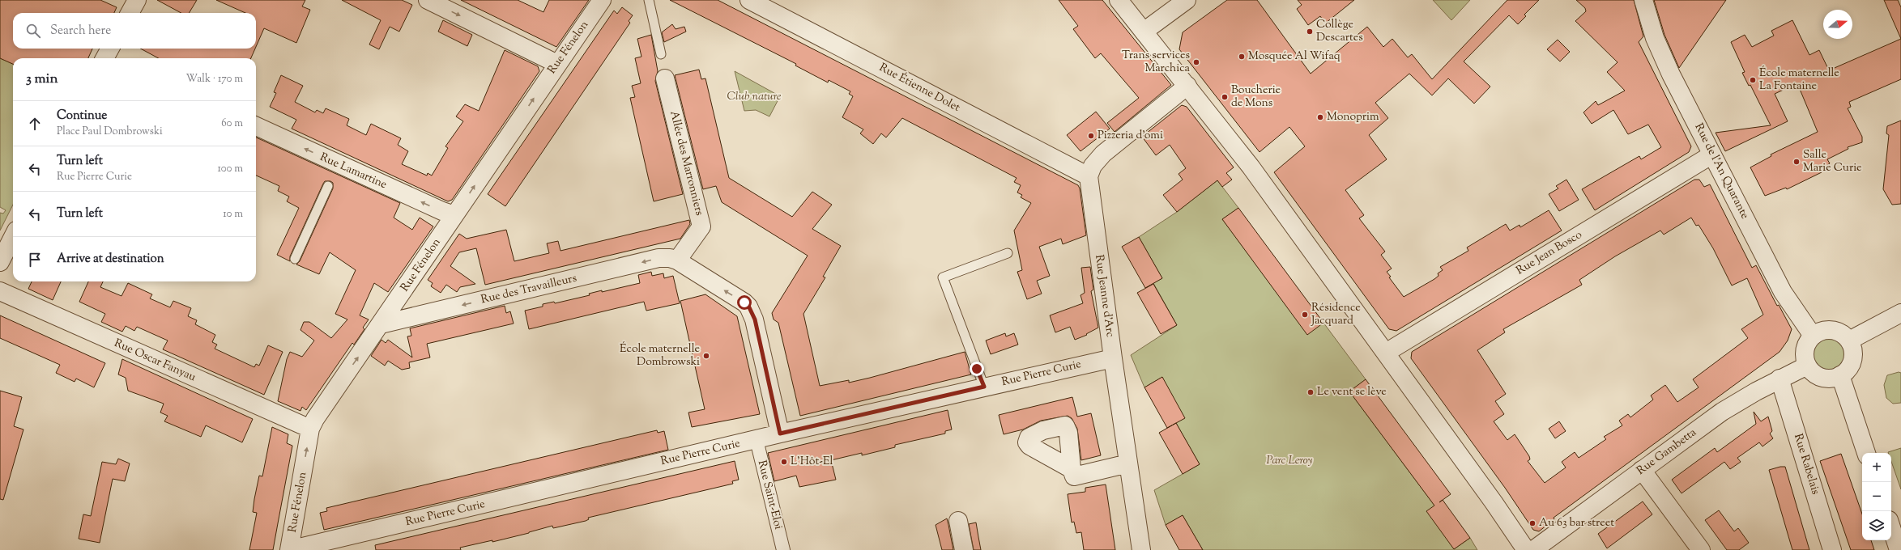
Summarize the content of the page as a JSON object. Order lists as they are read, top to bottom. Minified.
{"streets":{"street":["Rue Fénelon","Rue Étienne Dolet","Allée des Marronniers","Rue Lamartine","Rue de l'An Quarante","Rue Jean Bosco","Rue des Travailleurs","Rue Jeanne d'Arc","Rue Oscar Fanyau","Rue Pierre Curie","Rue Gambetta","Rue Rabelais","Rue Saint-Eloi"]},"crossings":[["Rue Fénelon","Rue Lamartine"],["Rue Fénelon","Rue des Travailleurs"],["Rue Fénelon","Rue Oscar Fanyau"],["Rue Fénelon","Rue Pierre Curie"],["Rue Étienne Dolet","Rue Jeanne d'Arc"],["Allée des Marronniers","Rue des Travailleurs"],["Rue de l'An Quarante","Rue Jean Bosco"],["Rue de l'An Quarante","Rue Gambetta"],["Rue Jeanne d'Arc","Rue Pierre Curie"],["Rue Pierre Curie","Rue Saint-Eloi"],["Rue Gambetta","Rue Rabelais"]],"one_way":["Rue Fénelon","Rue Lamartine","Rue des Travailleurs"],"parks":["Club nature","Parc Leroy"],"places":["Collège Descartes","Mosquée Al Wifaq","Trans services Marchica","École maternelle La Fontaine","Boucherie de Mons","Monoprim","Pizzeria d'omi","Salle Marie Curie","Résidence Jacquard","École maternelle Dombrowski","Le vent se lève","L'Hôt-El","Au 63 bar street"],"north":"right","page":{"search":"Search here","heading":["3 min","Walk · 170 m"],"list":[["Continue","Place Paul Dombrowski","60 m"],["Turn left","Rue Pierre Curie","100 m"],["Turn left","10 m"],"Arrive at destination"],"map_buttons":["+","−"]}}
